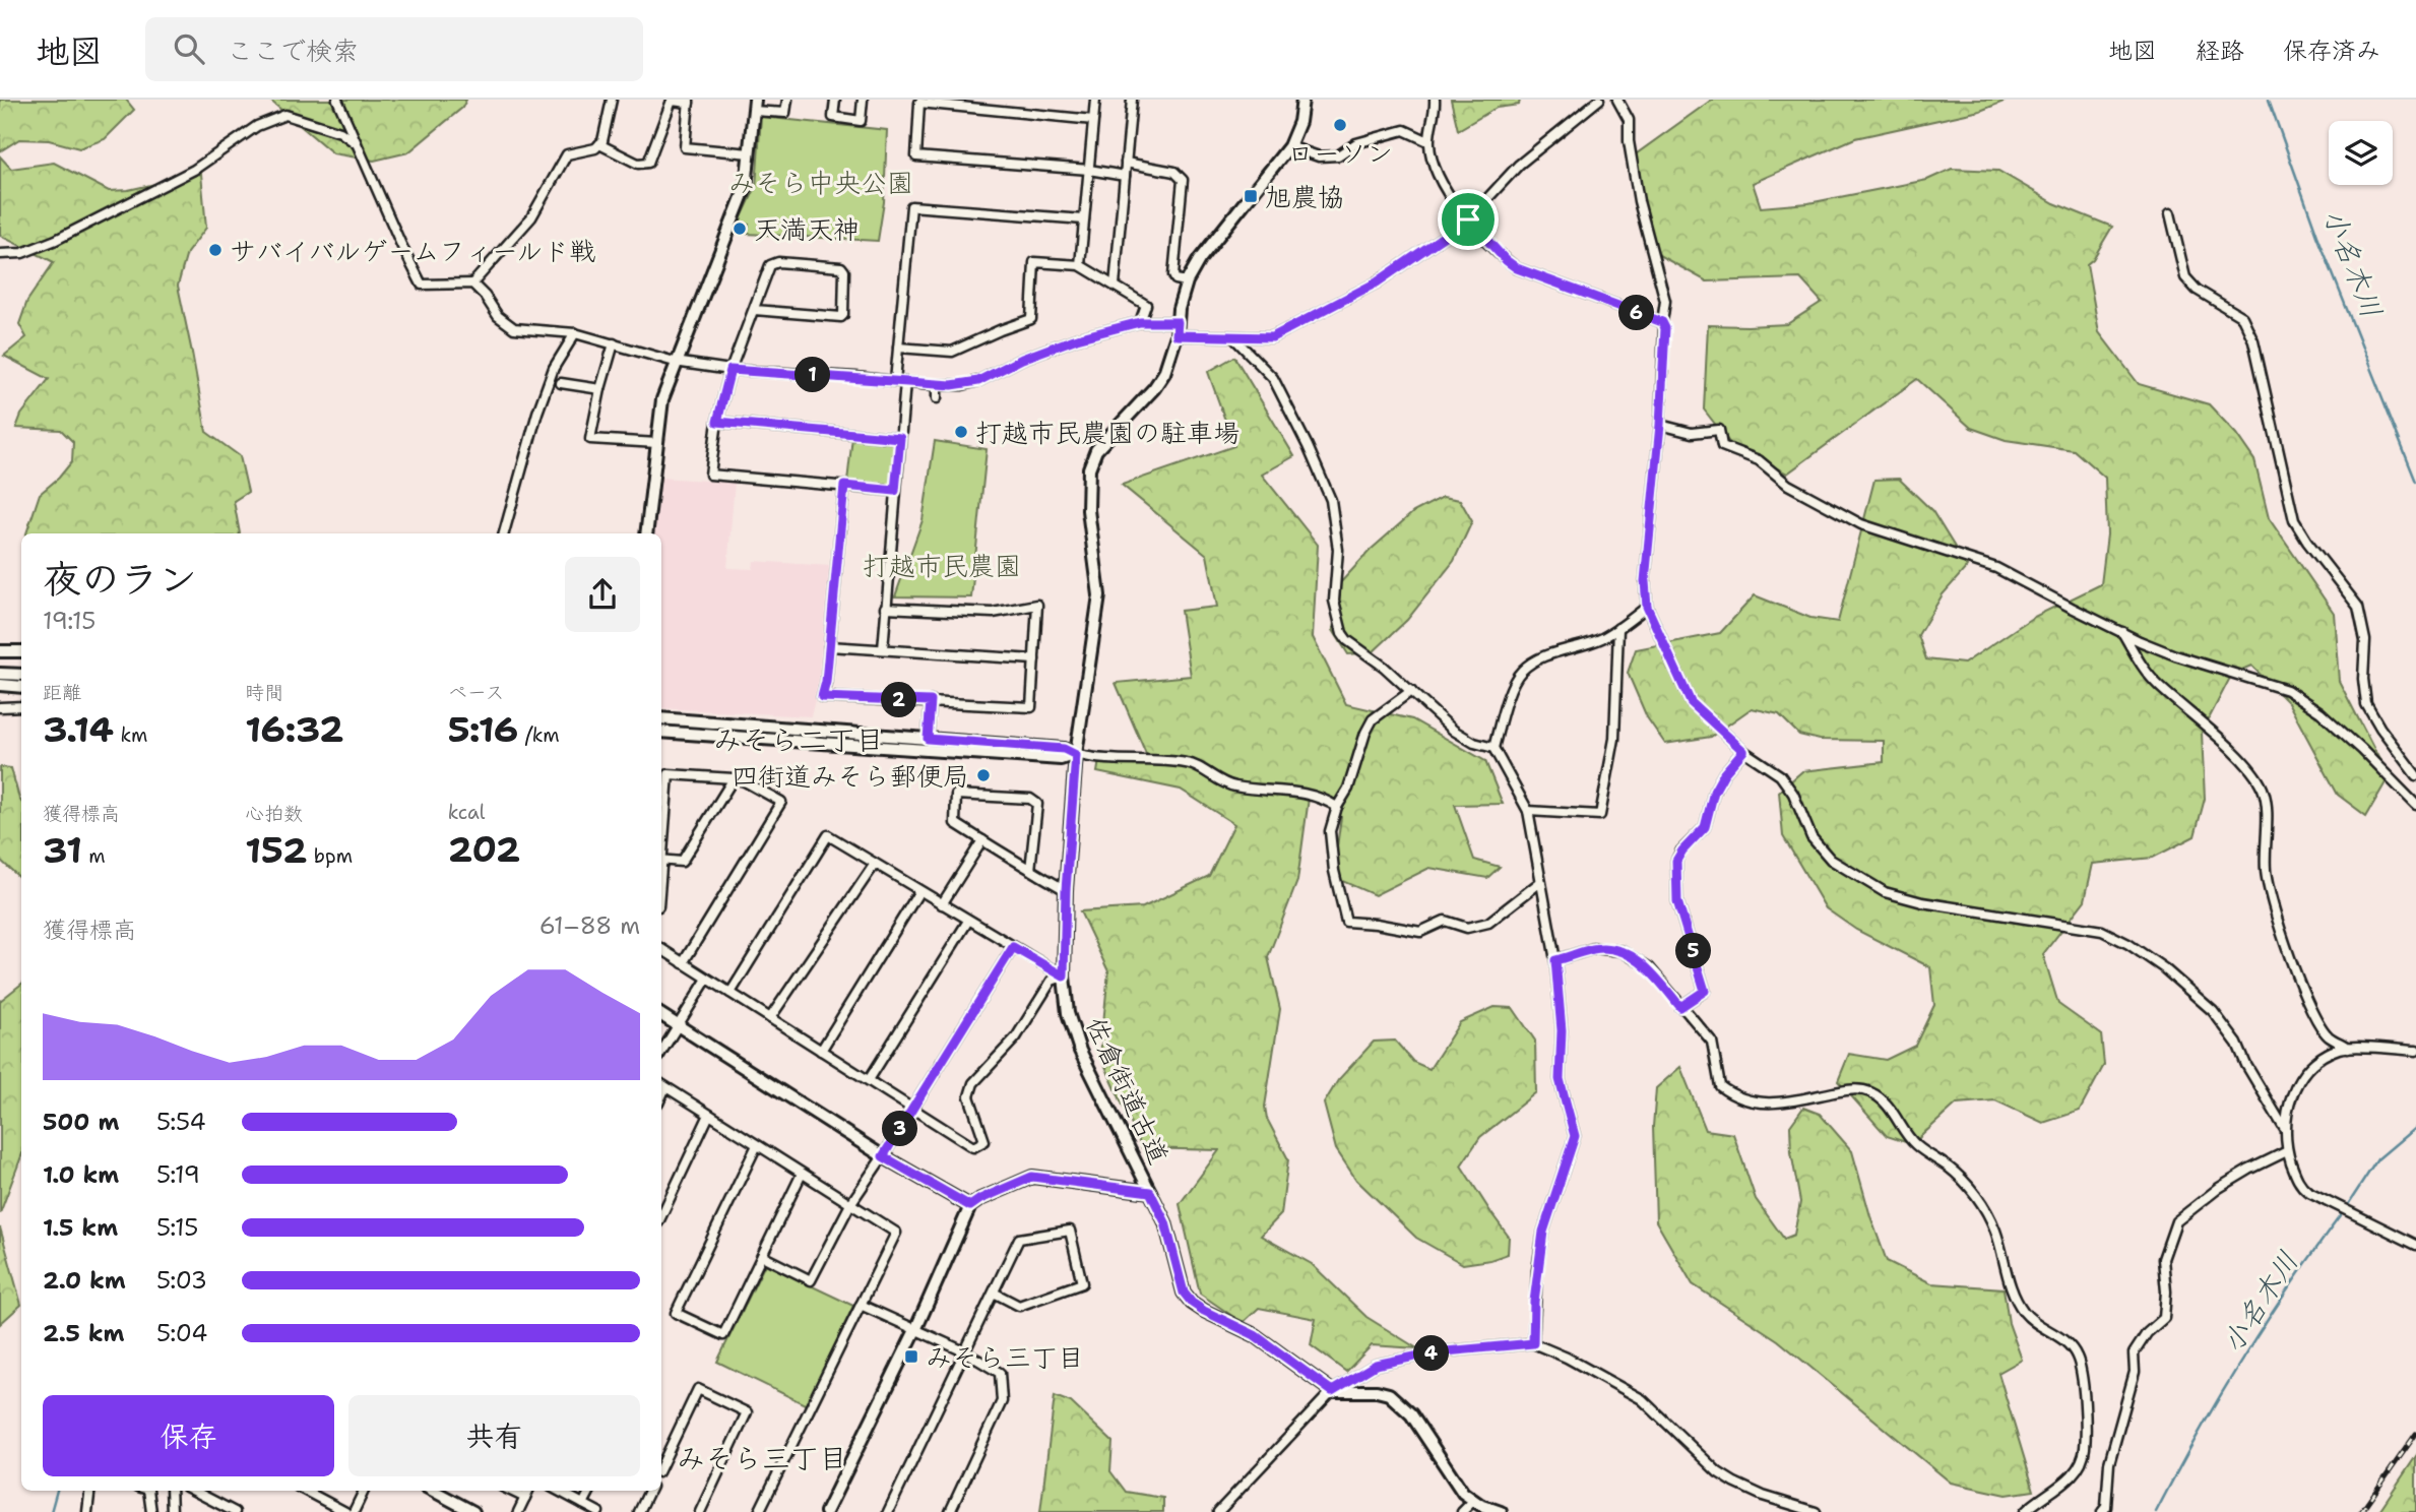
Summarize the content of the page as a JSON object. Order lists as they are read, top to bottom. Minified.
{"streets":{"street":["佐倉街道古道"]},"districts":["みそら二丁目","みそら三丁目"],"water":["小名木川"],"parks":["みそら中央公園","打越市民農園"],"places":{"other":["ローソン","天満天神","サバイバルゲームフィールド戦","打越市民農園の駐車場","四街道みそら郵便局"],"transit":["旭農協","みそら三丁目"]},"page":{"header":"地図","search":"ここで検索","nav":["地図","経路","保存済み"],"pins":["6","1","2","5","3","4"],"heading":["夜のラン","19:15"],"stats":[["距離","3.14 km"],["時間","16:32"],["ペース","5:16 /km"],["獲得標高","31 m"],["心拍数","152 bpm"],["kcal","202"]],"chart":["獲得標高","61–88 m"],"list":[{"name":"500 m","note":"5:54"},{"name":"1.0 km","note":"5:19"},{"name":"1.5 km","note":"5:15"},{"name":"2.0 km","note":"5:03"},{"name":"2.5 km","note":"5:04"}],"buttons":["保存","共有"]}}
